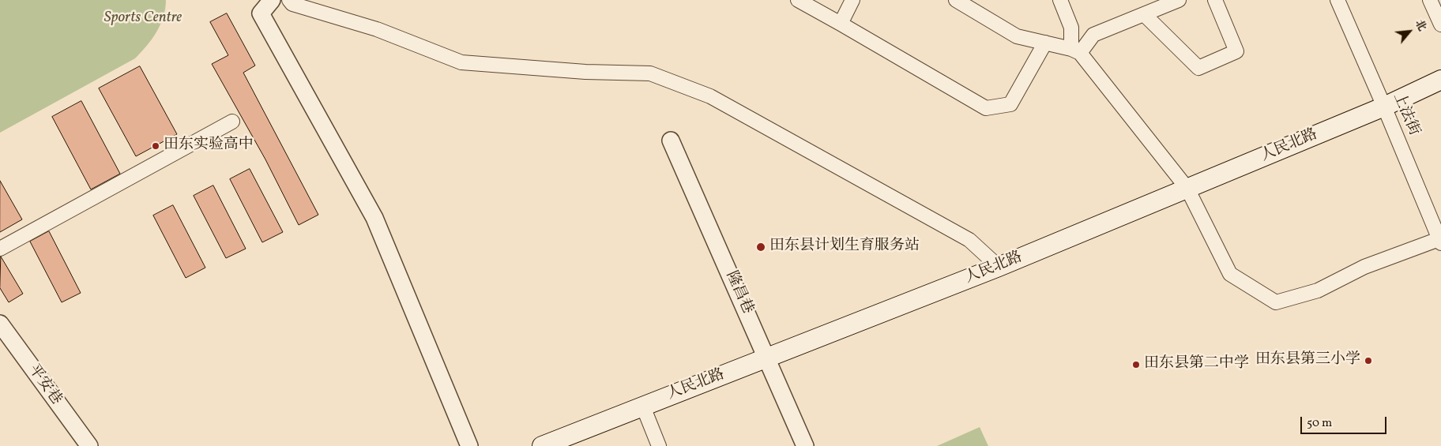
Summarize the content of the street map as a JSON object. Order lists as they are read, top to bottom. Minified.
{"streets":{"main road":["人民北路"],"street":["上法街","隆昌巷","平安巷"]},"crossings":[["上法街","人民北路"],["人民北路","隆昌巷"]],"parks":["Sports Centre"],"places":["田东实验高中","田东县计划生育服务站","田东县第三小学","田东县第二中学"],"scale_bar":"50 m","north":"top right"}
